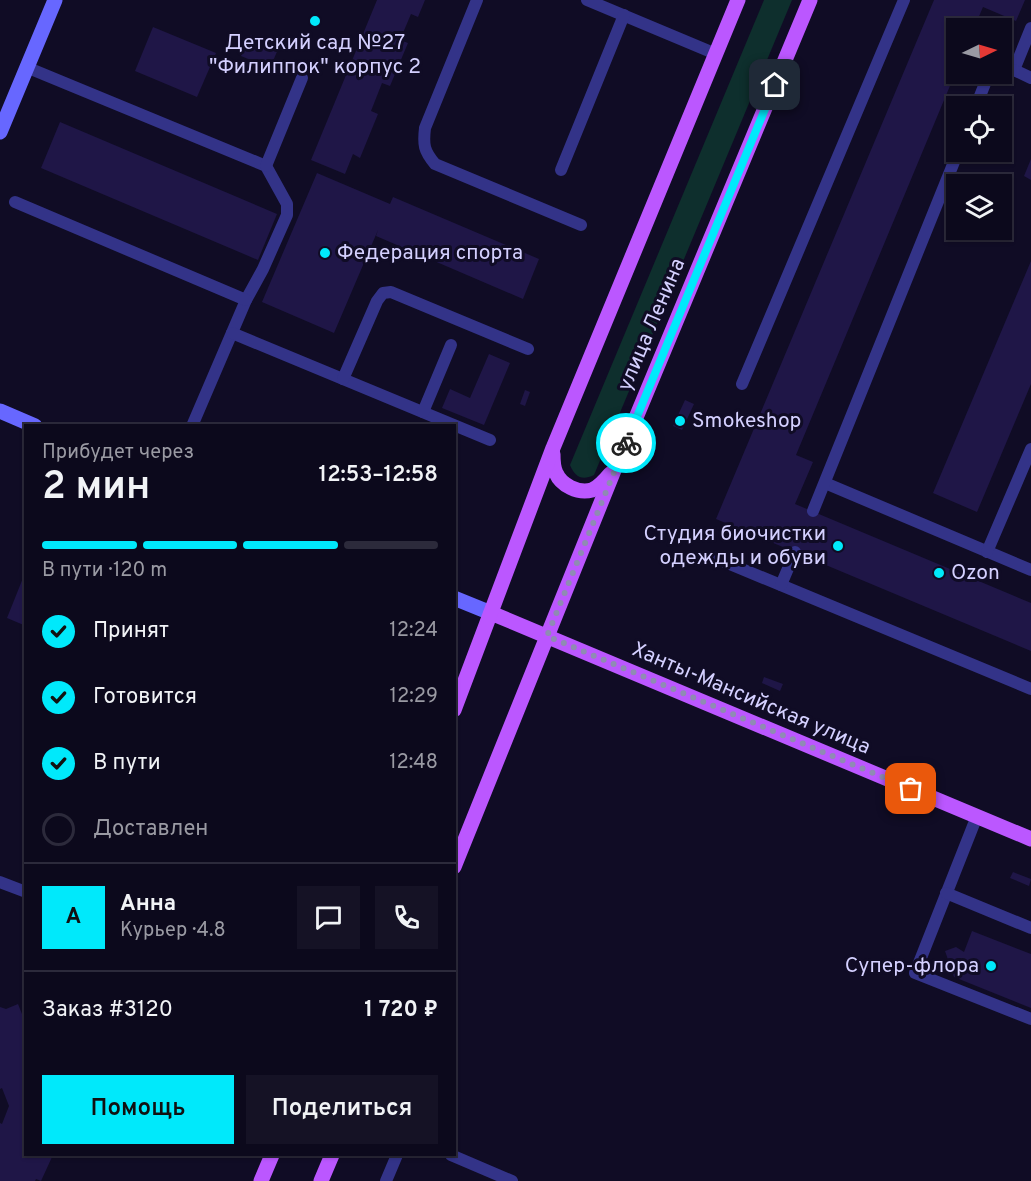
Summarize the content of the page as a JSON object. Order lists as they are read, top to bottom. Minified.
{"streets":{"main road":["улица Ленина","Ханты-Мансийская улица"]},"crossings":[["улица Ленина","Ханты-Мансийская улица"]],"places":["Детский сад №27 \"Филиппок\" корпус 2","Федерация спорта","Smokeshop","Студия биочистки одежды и обуви","Ozon","Супер-флора"],"north":"right","page":{"heading":["2 мин","Прибудет через","12:53–12:58"],"panel":["Анна","Курьер · 4.8","Заказ #3120","1 720 ₽"],"bar":"В пути · 120 m","list":[["Принят","12:24"],["Готовится","12:29"],["В пути","12:48"],"Доставлен"],"round":"А","buttons":["Помощь","Поделиться"]}}
